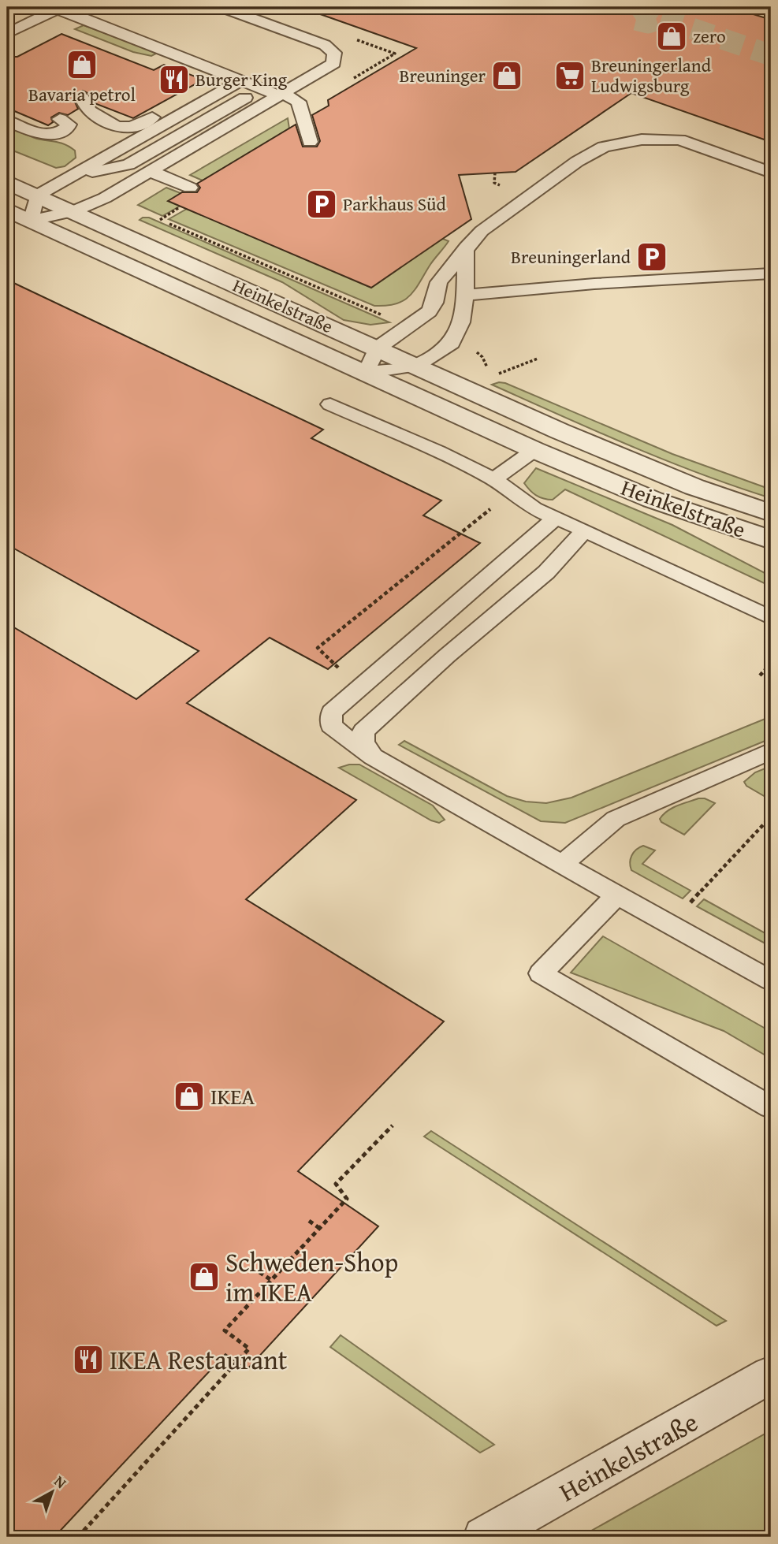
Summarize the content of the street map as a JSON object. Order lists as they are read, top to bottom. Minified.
{"streets":{"street":["Heinkelstraße"]},"places":{"shop":["zero","Bavaria petrol","Breuninger","IKEA","Schweden-Shop im IKEA"],"supermarket":["Breuningerland Ludwigsburg"],"restaurant":["Burger King","IKEA Restaurant"],"parking":["Parkhaus Süd","Breuningerland"]},"north":"top right"}
